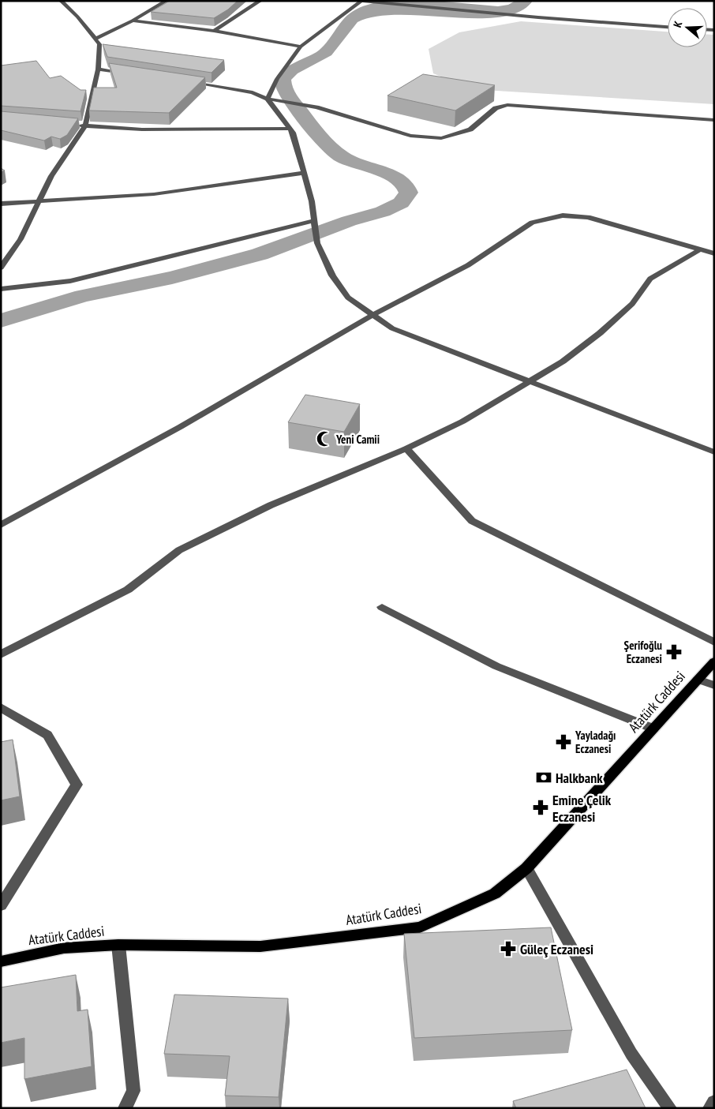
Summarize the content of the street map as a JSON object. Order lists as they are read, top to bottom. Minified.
{"streets":{"main road":["Atatürk Caddesi"]},"places":{"mosque":["Yeni Camii"],"pharmacy":["Şerifoğlu Eczanesi","Yayladağı Eczanesi","Emine Çelik Eczanesi","Güleç Eczanesi"],"bank":["Halkbank"]},"north":"left"}
